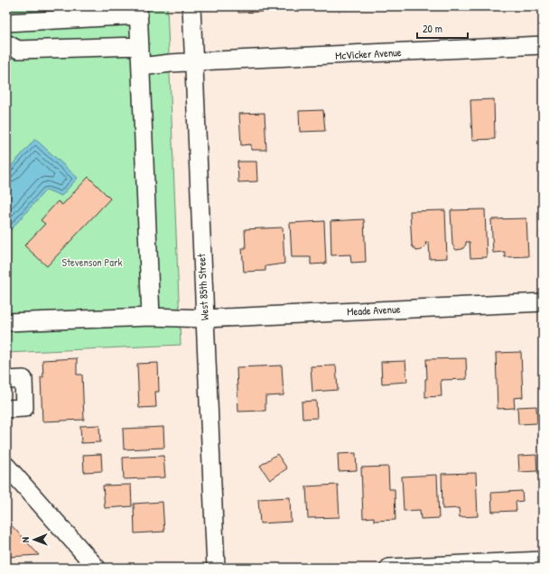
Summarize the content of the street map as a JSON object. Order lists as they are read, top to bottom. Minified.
{"streets":{"street":["McVicker Avenue","West 85th Street","Meade Avenue"]},"crossings":[["McVicker Avenue","West 85th Street"],["West 85th Street","Meade Avenue"]],"parks":["Stevenson Park"],"scale_bar":"20 m","north":"left"}
